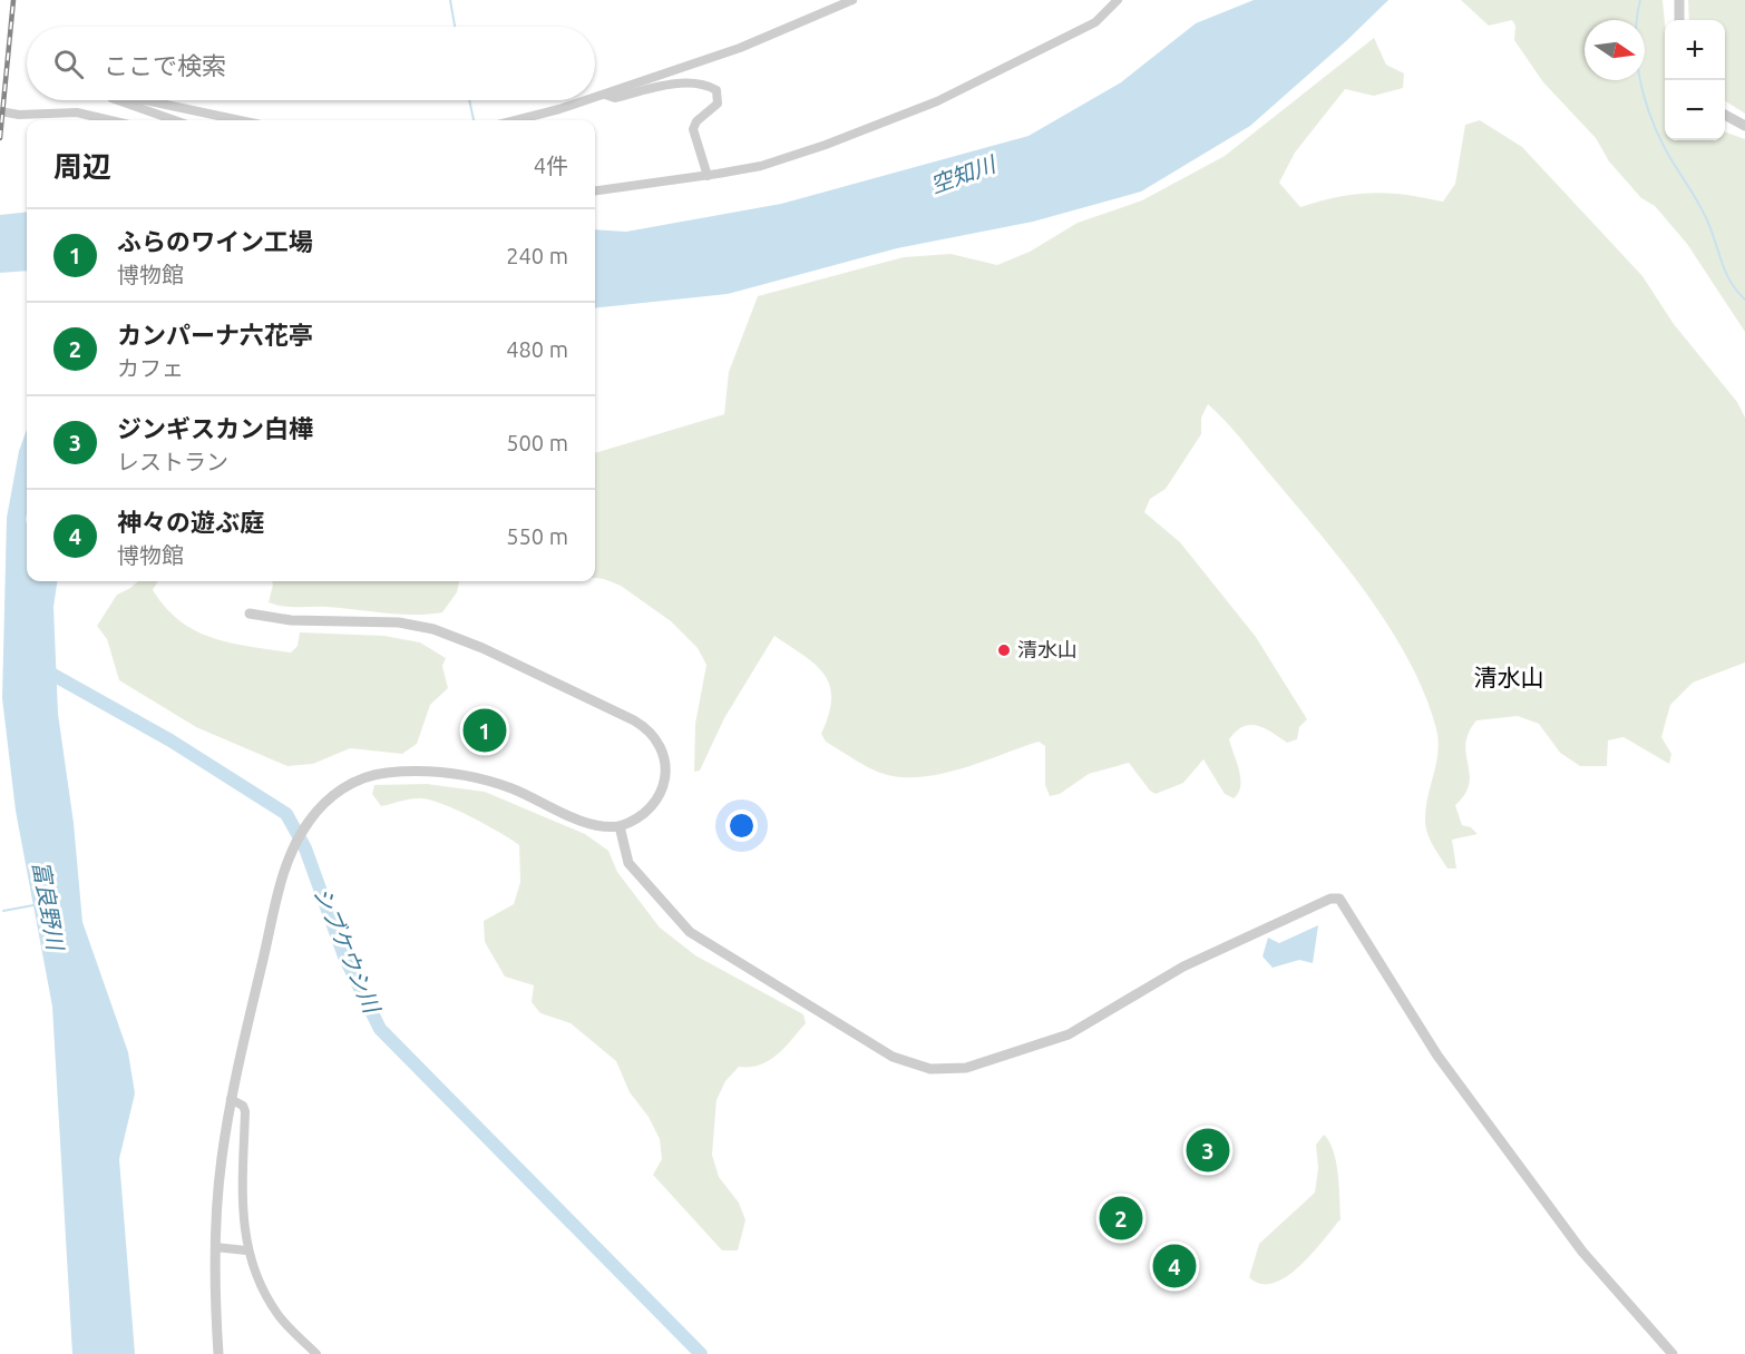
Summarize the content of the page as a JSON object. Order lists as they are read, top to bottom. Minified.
{"districts":["清水山"],"water":["空知川","富良野川","シブケウシ川"],"places":["清水山"],"north":"right","page":{"map_buttons":["+","−"],"search":"ここで検索","heading":["周辺","4件"],"list":[{"mark":"1","name":"ふらのワイン工場","note":"博物館","value":"240 m"},{"mark":"2","name":"カンパーナ六花亭","note":"カフェ","value":"480 m"},{"mark":"3","name":"ジンギスカン白樺","note":"レストラン","value":"500 m"},{"mark":"4","name":"神々の遊ぶ庭","note":"博物館","value":"550 m"}],"pins":["1","3","2","4"]}}
